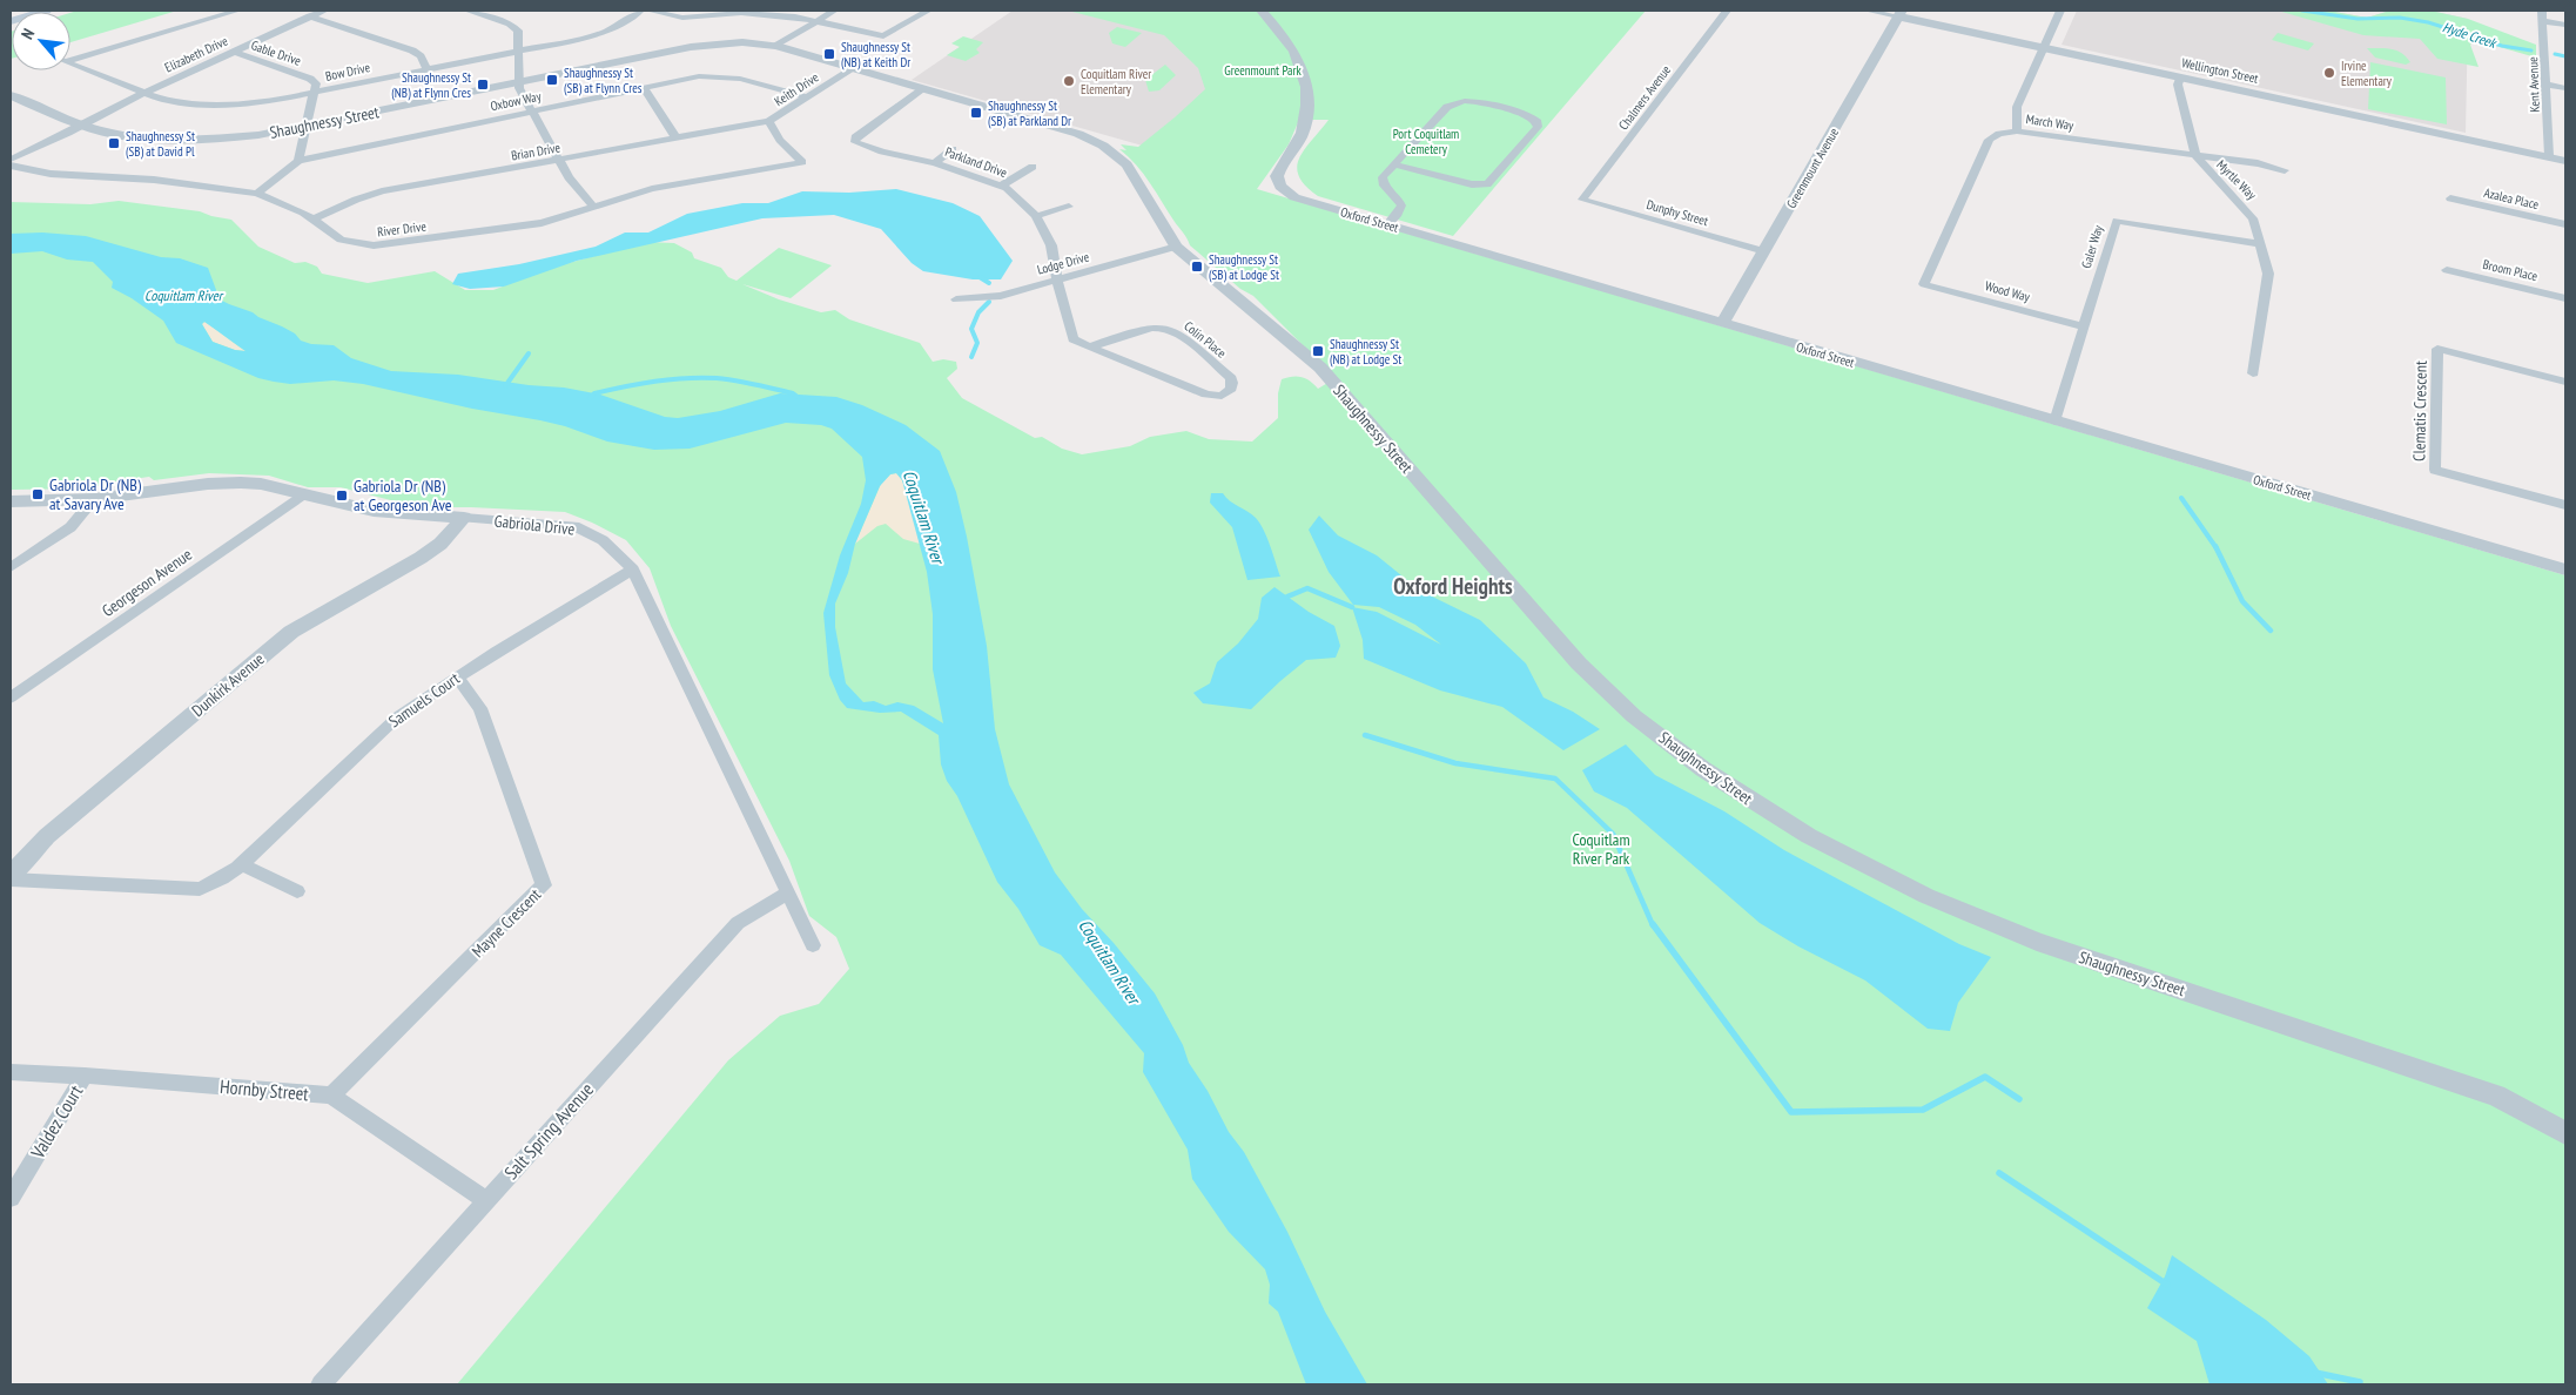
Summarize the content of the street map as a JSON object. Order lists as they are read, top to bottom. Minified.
{"streets":{"street":["Gable Drive","Elizabeth Drive","Wellington Street","Bow Drive","Kent Avenue","Keith Drive","Chalmers Avenue","Oxbow Way","Shaughnessy Street","March Way","Brian Drive","Parkland Drive","Greenmount Avenue","Myrtle Way","Azalea Place","Dunphy Street","Oxford Street","River Drive","Galer Way","Lodge Drive","Broom Place","Wood Way","Colin Place","Clematis Crescent","Gabriola Drive","Georgeson Avenue","Dunkirk Avenue","Samuels Court","Mayne Crescent","Hornby Street","Valdez Court","Salt Spring Avenue"]},"crossings":[["Gable Drive","Elizabeth Drive"],["Gable Drive","Bow Drive"],["Elizabeth Drive","Bow Drive"],["Elizabeth Drive","Shaughnessy Street"],["Wellington Street","Kent Avenue"],["Wellington Street","Greenmount Avenue"],["Wellington Street","Myrtle Way"],["Keith Drive","Oxbow Way"],["Keith Drive","Shaughnessy Street"],["Keith Drive","Brian Drive"],["Keith Drive","River Drive"],["Chalmers Avenue","Dunphy Street"],["Shaughnessy Street","Parkland Drive"],["Shaughnessy Street","Lodge Drive"],["March Way","Myrtle Way"],["March Way","Wood Way"],["Brian Drive","River Drive"],["Parkland Drive","Lodge Drive"],["Parkland Drive","Colin Place"],["Greenmount Avenue","Dunphy Street"],["Greenmount Avenue","Oxford Street"],["Myrtle Way","Galer Way"],["Oxford Street","Galer Way"],["Galer Way","Wood Way"],["Gabriola Drive","Georgeson Avenue"],["Gabriola Drive","Dunkirk Avenue"],["Gabriola Drive","Samuels Court"],["Gabriola Drive","Salt Spring Avenue"],["Dunkirk Avenue","Samuels Court"],["Samuels Court","Mayne Crescent"],["Mayne Crescent","Hornby Street"],["Hornby Street","Valdez Court"],["Hornby Street","Salt Spring Avenue"]],"districts":["Oxford Heights"],"water":["Hyde Creek","Coquitlam River"],"parks":["Greenmount Park","Port Coquitlam Cemetery","Coquitlam River Park"],"places":{"transit":["Shaughnessy St (NB) at Keith Dr","Shaughnessy St (SB) at Flynn Cres","Shaughnessy St (NB) at Flynn Cres","Shaughnessy St (SB) at Parkland Dr","Shaughnessy St (SB) at David Pl","Shaughnessy St (SB) at Lodge St","Shaughnessy St (NB) at Lodge St","Gabriola Dr (NB) at Savary Ave","Gabriola Dr (NB) at Georgeson Ave"],"other":["Irvine Elementary","Coquitlam River Elementary"]},"north":"top left"}
